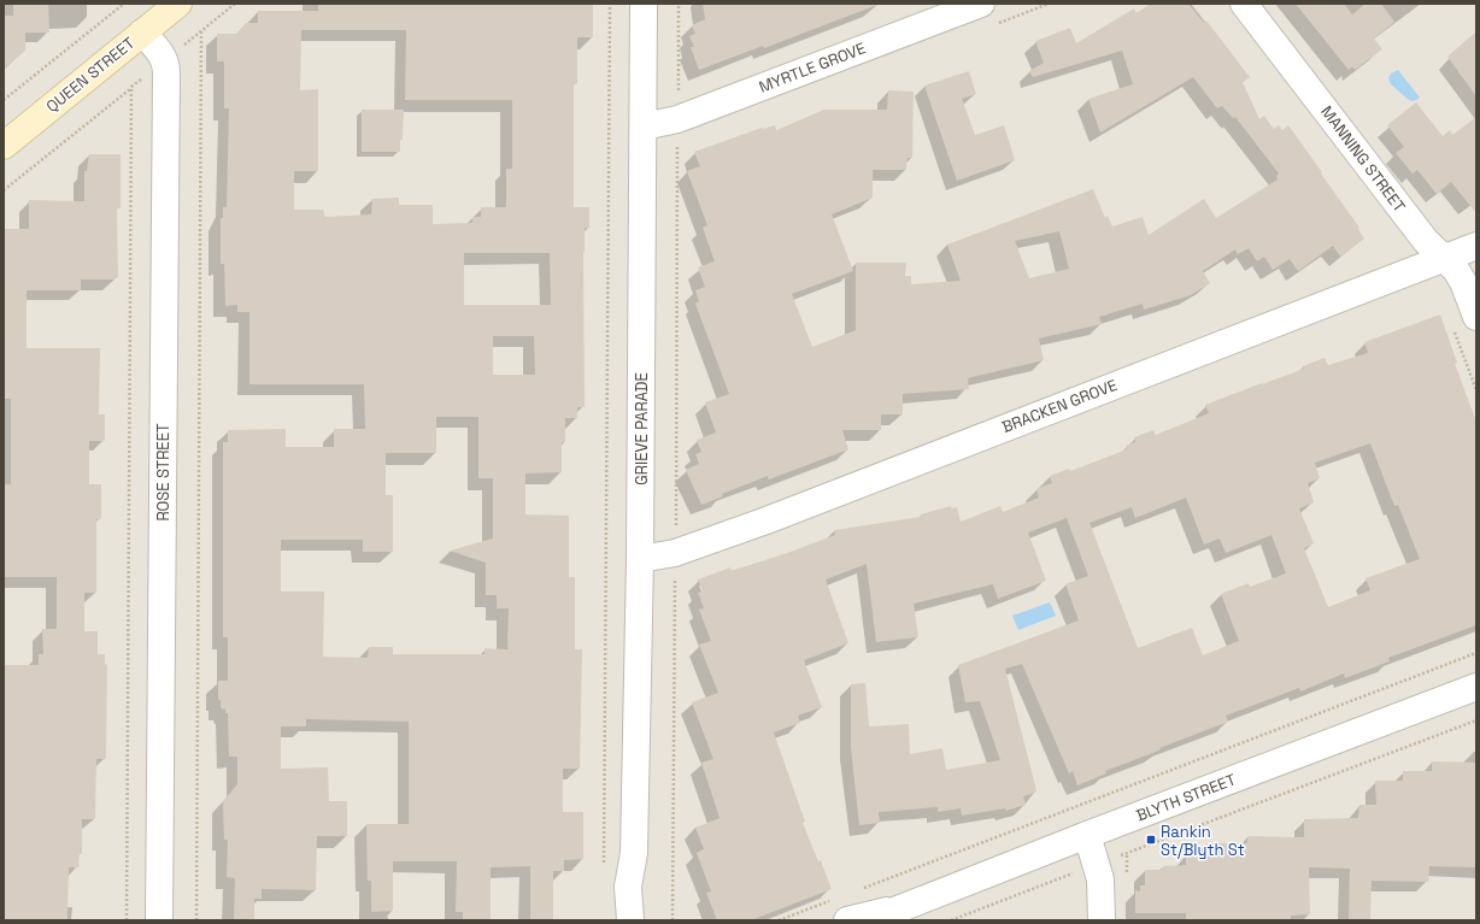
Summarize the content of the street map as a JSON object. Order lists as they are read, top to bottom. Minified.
{"streets":{"main road":["QUEEN STREET"],"street":["MYRTLE GROVE","MANNING STREET","BRACKEN GROVE","GRIEVE PARADE","ROSE STREET","BLYTH STREET"]},"crossings":[["MYRTLE GROVE","GRIEVE PARADE"],["MANNING STREET","BRACKEN GROVE"],["BRACKEN GROVE","GRIEVE PARADE"]],"places":{"transit":["Rankin St/Blyth St"]}}
